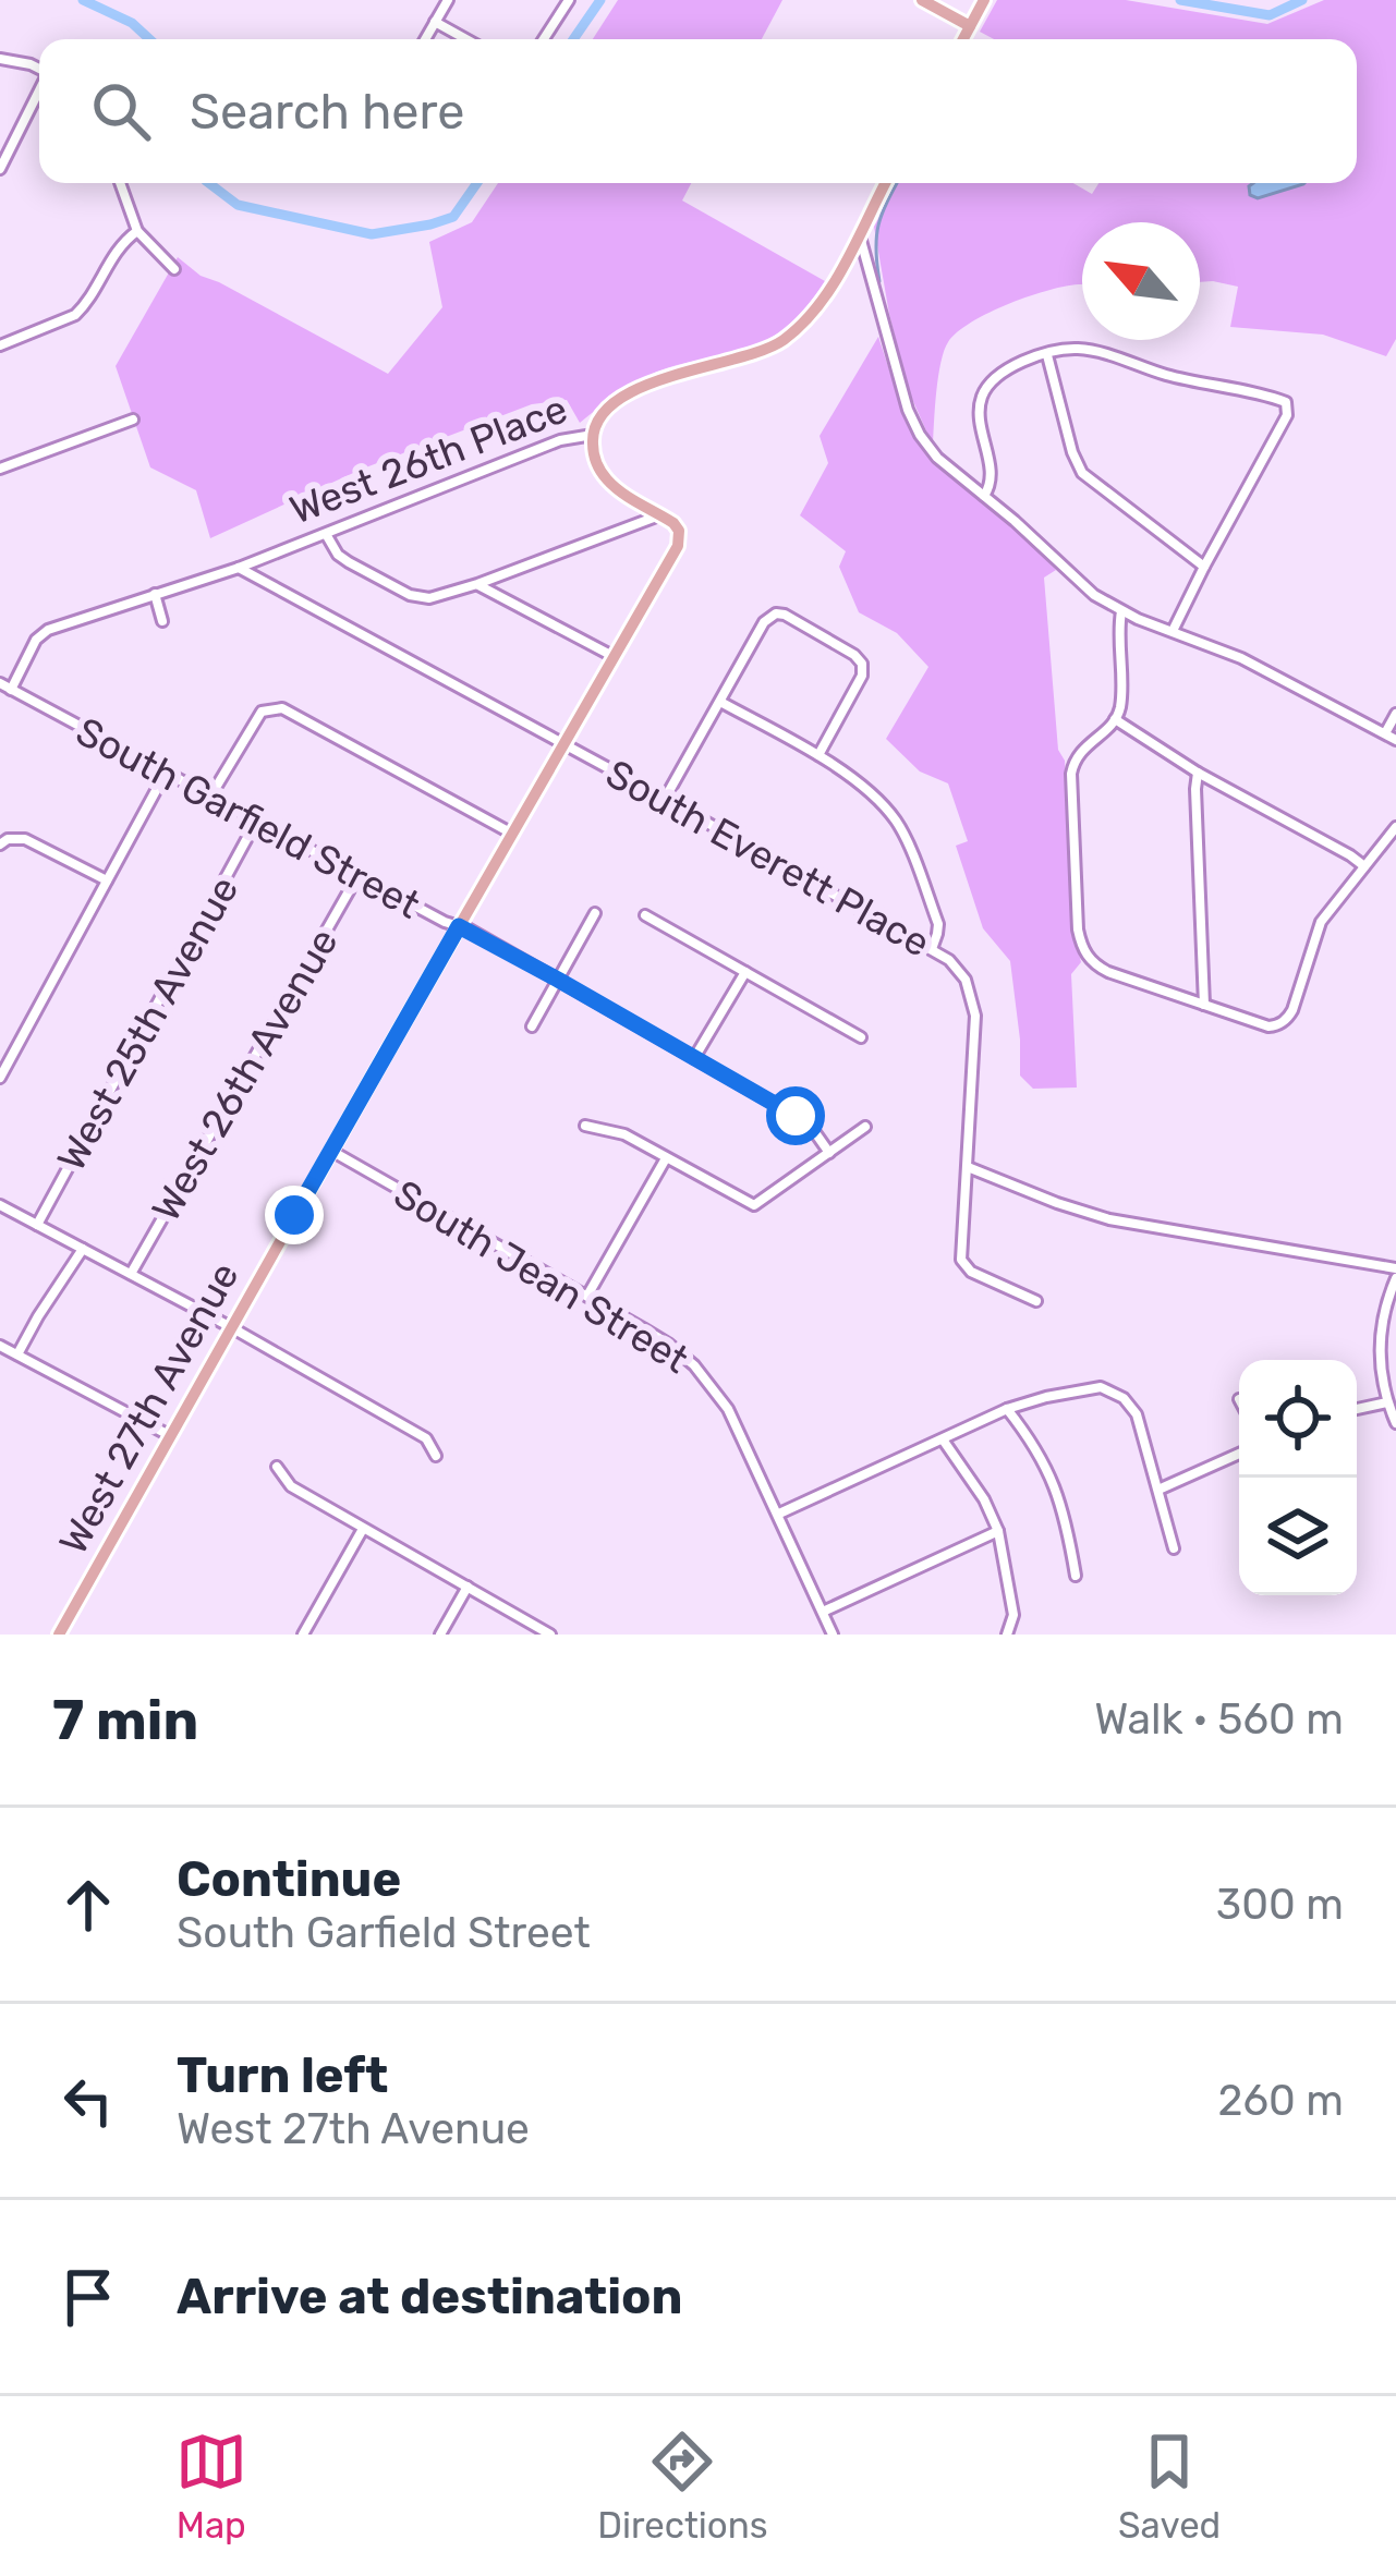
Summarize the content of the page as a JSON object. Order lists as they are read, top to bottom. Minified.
{"streets":{"main road":["West 26th Place","West 27th Avenue"],"street":["South Garfield Street","South Everett Place","West 25th Avenue","West 26th Avenue","South Jean Street"]},"crossings":[["West 26th Place","South Garfield Street"],["West 26th Place","South Everett Place"],["South Garfield Street","West 25th Avenue"],["South Garfield Street","West 26th Avenue"],["South Garfield Street","West 27th Avenue"],["South Everett Place","West 27th Avenue"],["South Jean Street","West 27th Avenue"]],"north":"top left","page":{"search":"Search here","heading":["7 min","Walk · 560 m"],"list":[["Continue","South Garfield Street","300 m"],["Turn left","West 27th Avenue","260 m"],"Arrive at destination"],"nav":["Map","Directions","Saved"]}}
